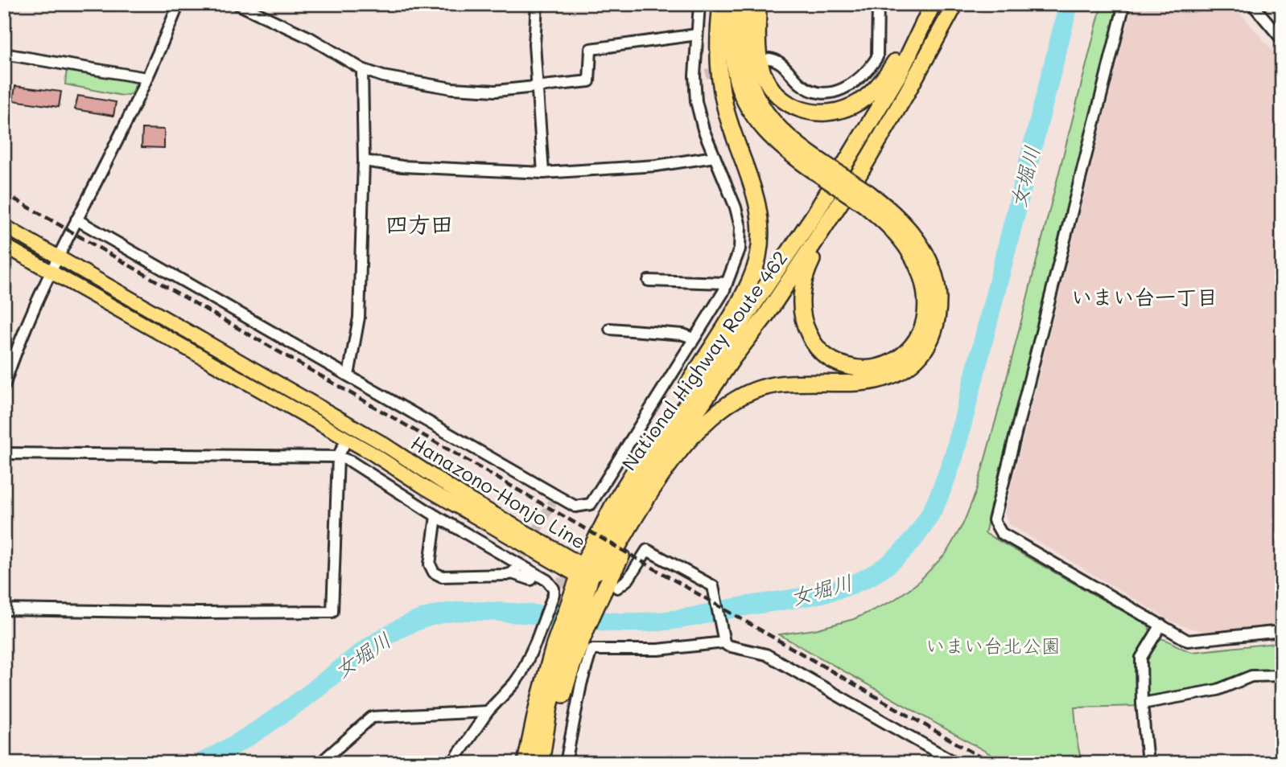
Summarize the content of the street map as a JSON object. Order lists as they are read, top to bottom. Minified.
{"streets":{"highway":["National Highway Route 462"],"main road":["Hanazono-Honjo Line"]},"crossings":[["National Highway Route 462","Hanazono-Honjo Line"]],"districts":["四方田","いまい台一丁目"],"water":["女堀川"],"parks":["いまい台北公園"]}
